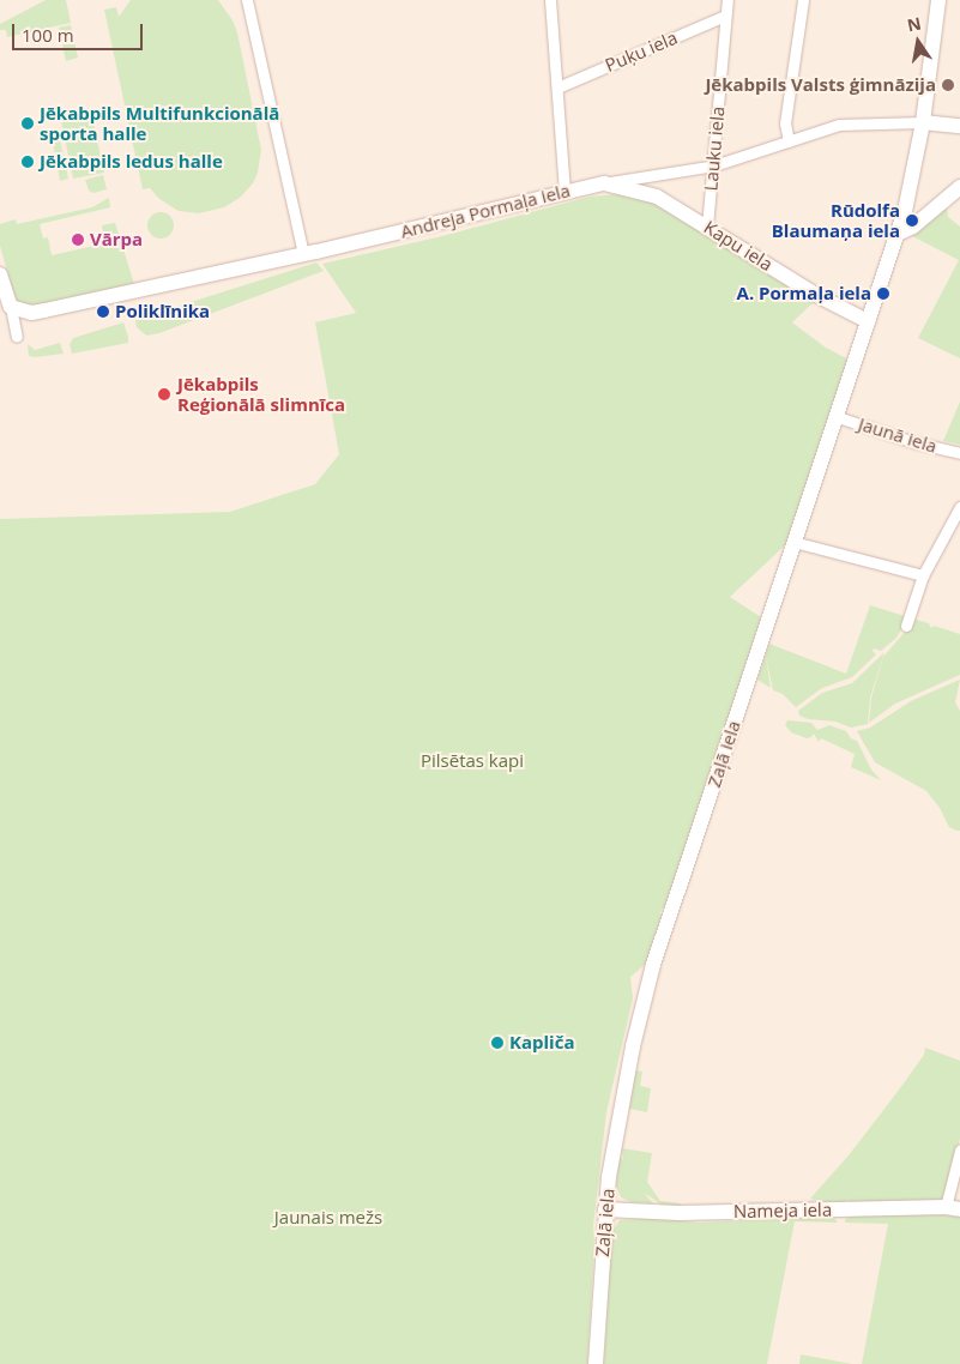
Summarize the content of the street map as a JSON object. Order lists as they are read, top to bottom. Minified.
{"streets":{"main road":["Andreja Pormaļa iela","Kapu iela","Zaļā iela","Nameja iela"],"street":["Puķu iela","Lauku iela","Jaunā iela"]},"crossings":[["Puķu iela","Lauku iela"],["Lauku iela","Andreja Pormaļa iela"],["Lauku iela","Kapu iela"],["Andreja Pormaļa iela","Kapu iela"],["Kapu iela","Zaļā iela"],["Jaunā iela","Zaļā iela"],["Zaļā iela","Nameja iela"]],"parks":["Pilsētas kapi","Jaunais mežs"],"places":["Jēkabpils Valsts ģimnāzija","Jēkabpils Multifunkcionālā sporta halle","Jēkabpils ledus halle","Rūdolfa Blaumaņa iela","Vārpa","A. Pormaļa iela","Poliklīnika","Jēkabpils Reģionālā slimnīca","Kapliča"],"scale_bar":"100 m","north":"top"}
